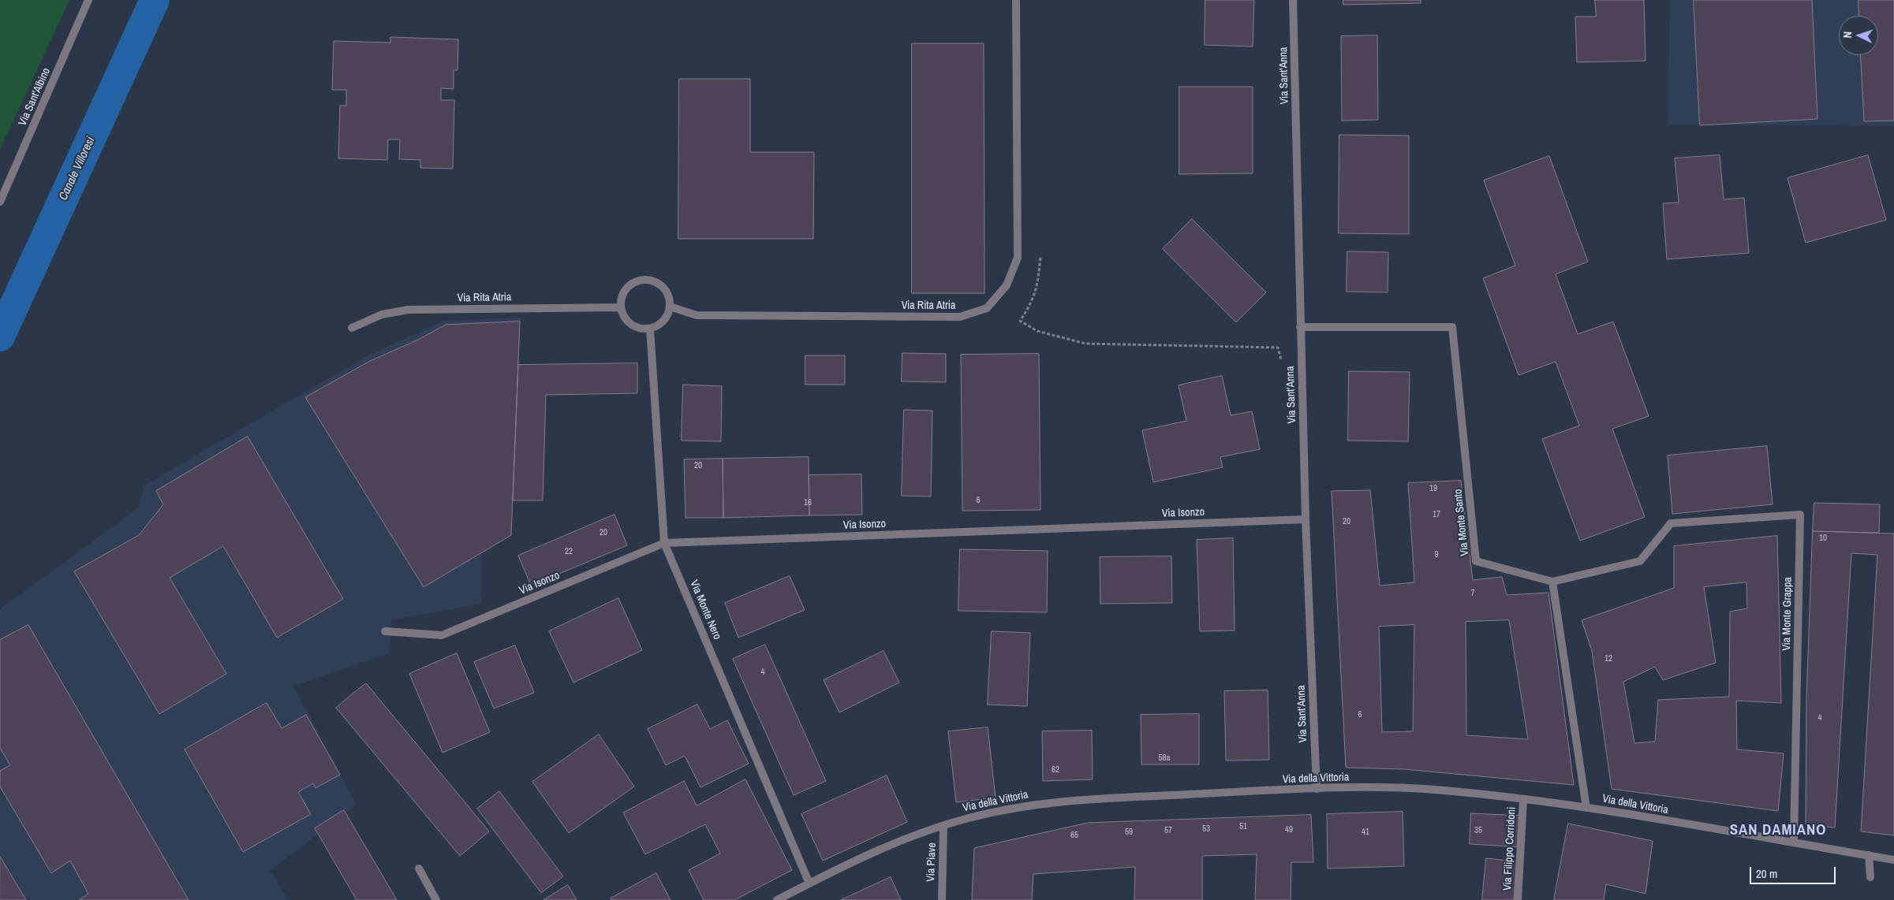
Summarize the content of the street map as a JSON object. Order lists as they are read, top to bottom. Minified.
{"streets":{"street":["Via Sant'Anna","Via Sant'Albino","Via Rita Atria","Via Isonzo","Via Monte Santo","Via Monte Nero","Via Monte Grappa","Via della Vittoria","Via Filippo Corridoni","Via Piave"]},"crossings":[["Via Sant'Anna","Via Isonzo"],["Via Sant'Anna","Via Monte Santo"],["Via Sant'Anna","Via della Vittoria"],["Via Rita Atria","Via Monte Nero"],["Via Isonzo","Via Monte Nero"],["Via Monte Santo","Via Monte Grappa"],["Via Monte Nero","Via della Vittoria"],["Via Monte Grappa","Via della Vittoria"],["Via della Vittoria","Via Filippo Corridoni"],["Via della Vittoria","Via Piave"]],"districts":["SAN DAMIANO"],"water":["Canale Villoresi"],"house_numbers":["20","19","6","16","17","20","20","10","22","9","7","12","4","6","4","58a","62","51","53","49","57","35","59","41","65"],"scale_bar":"20 m","north":"left"}
